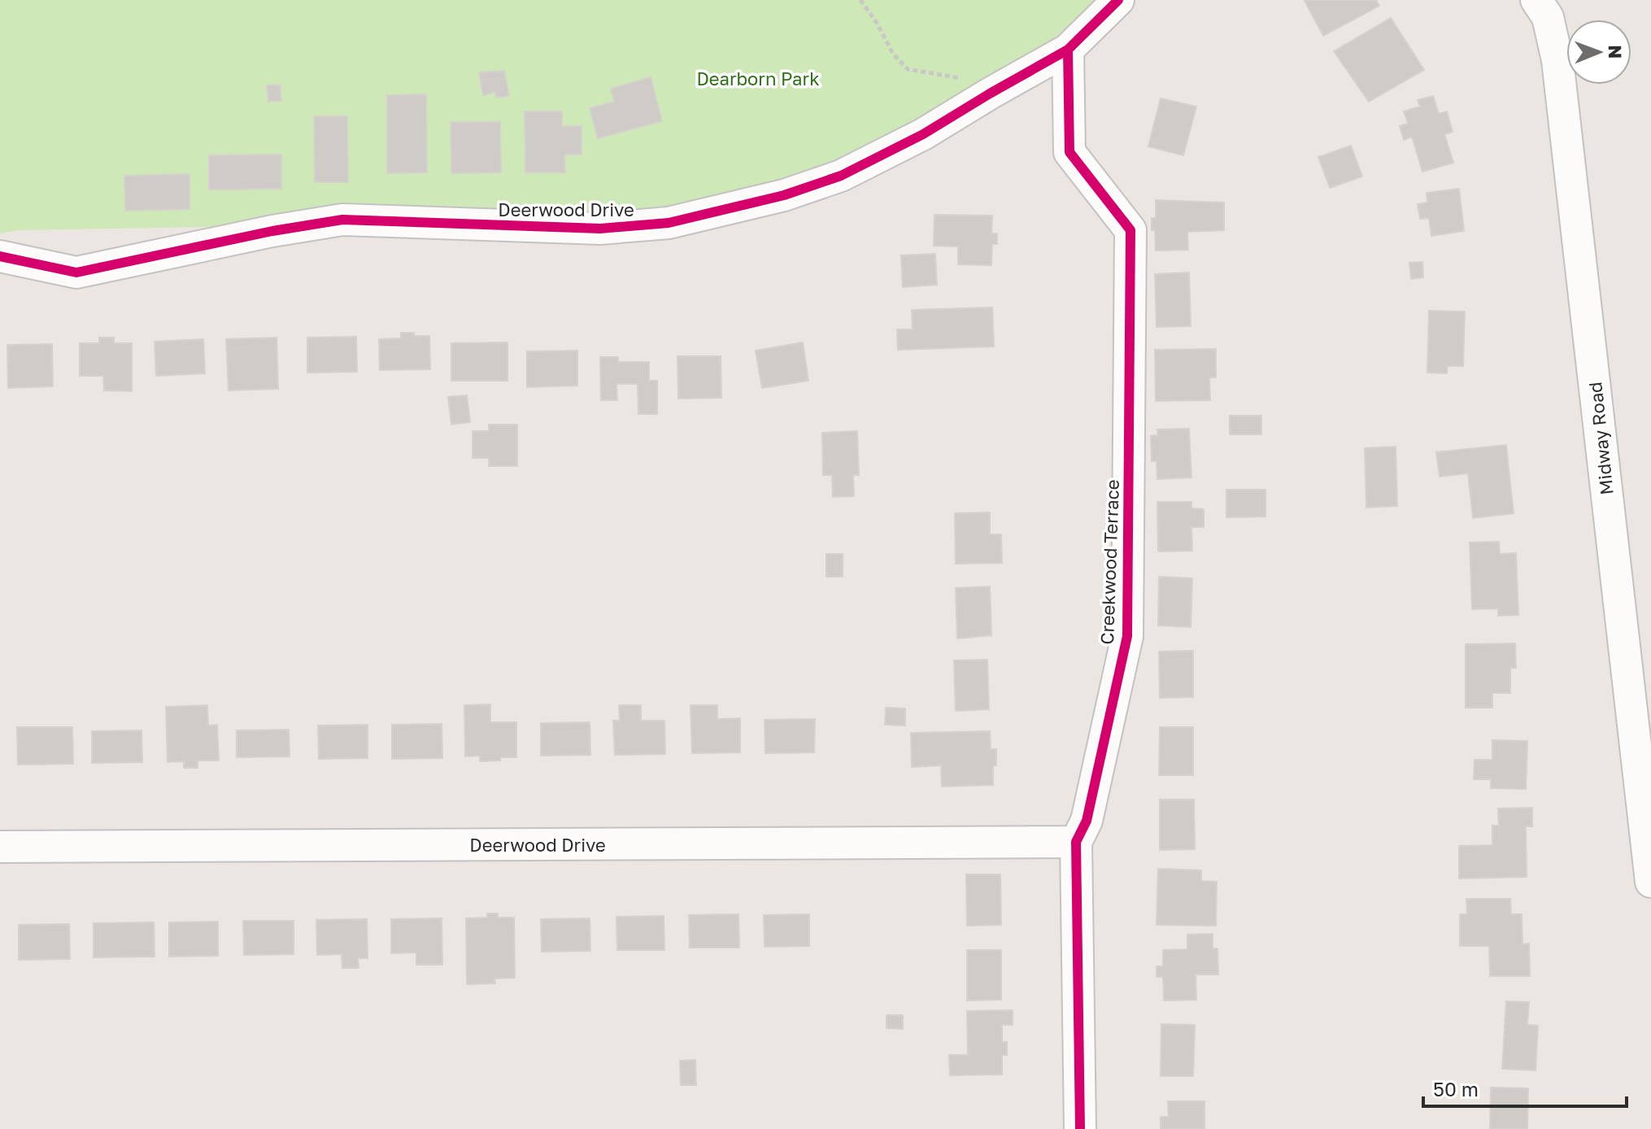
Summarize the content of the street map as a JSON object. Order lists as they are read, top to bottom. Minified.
{"streets":{"street":["Deerwood Drive","Midway Road","Creekwood Terrace"]},"crossings":[["Deerwood Drive","Creekwood Terrace"]],"parks":["Dearborn Park"],"scale_bar":"50 m","north":"right"}
